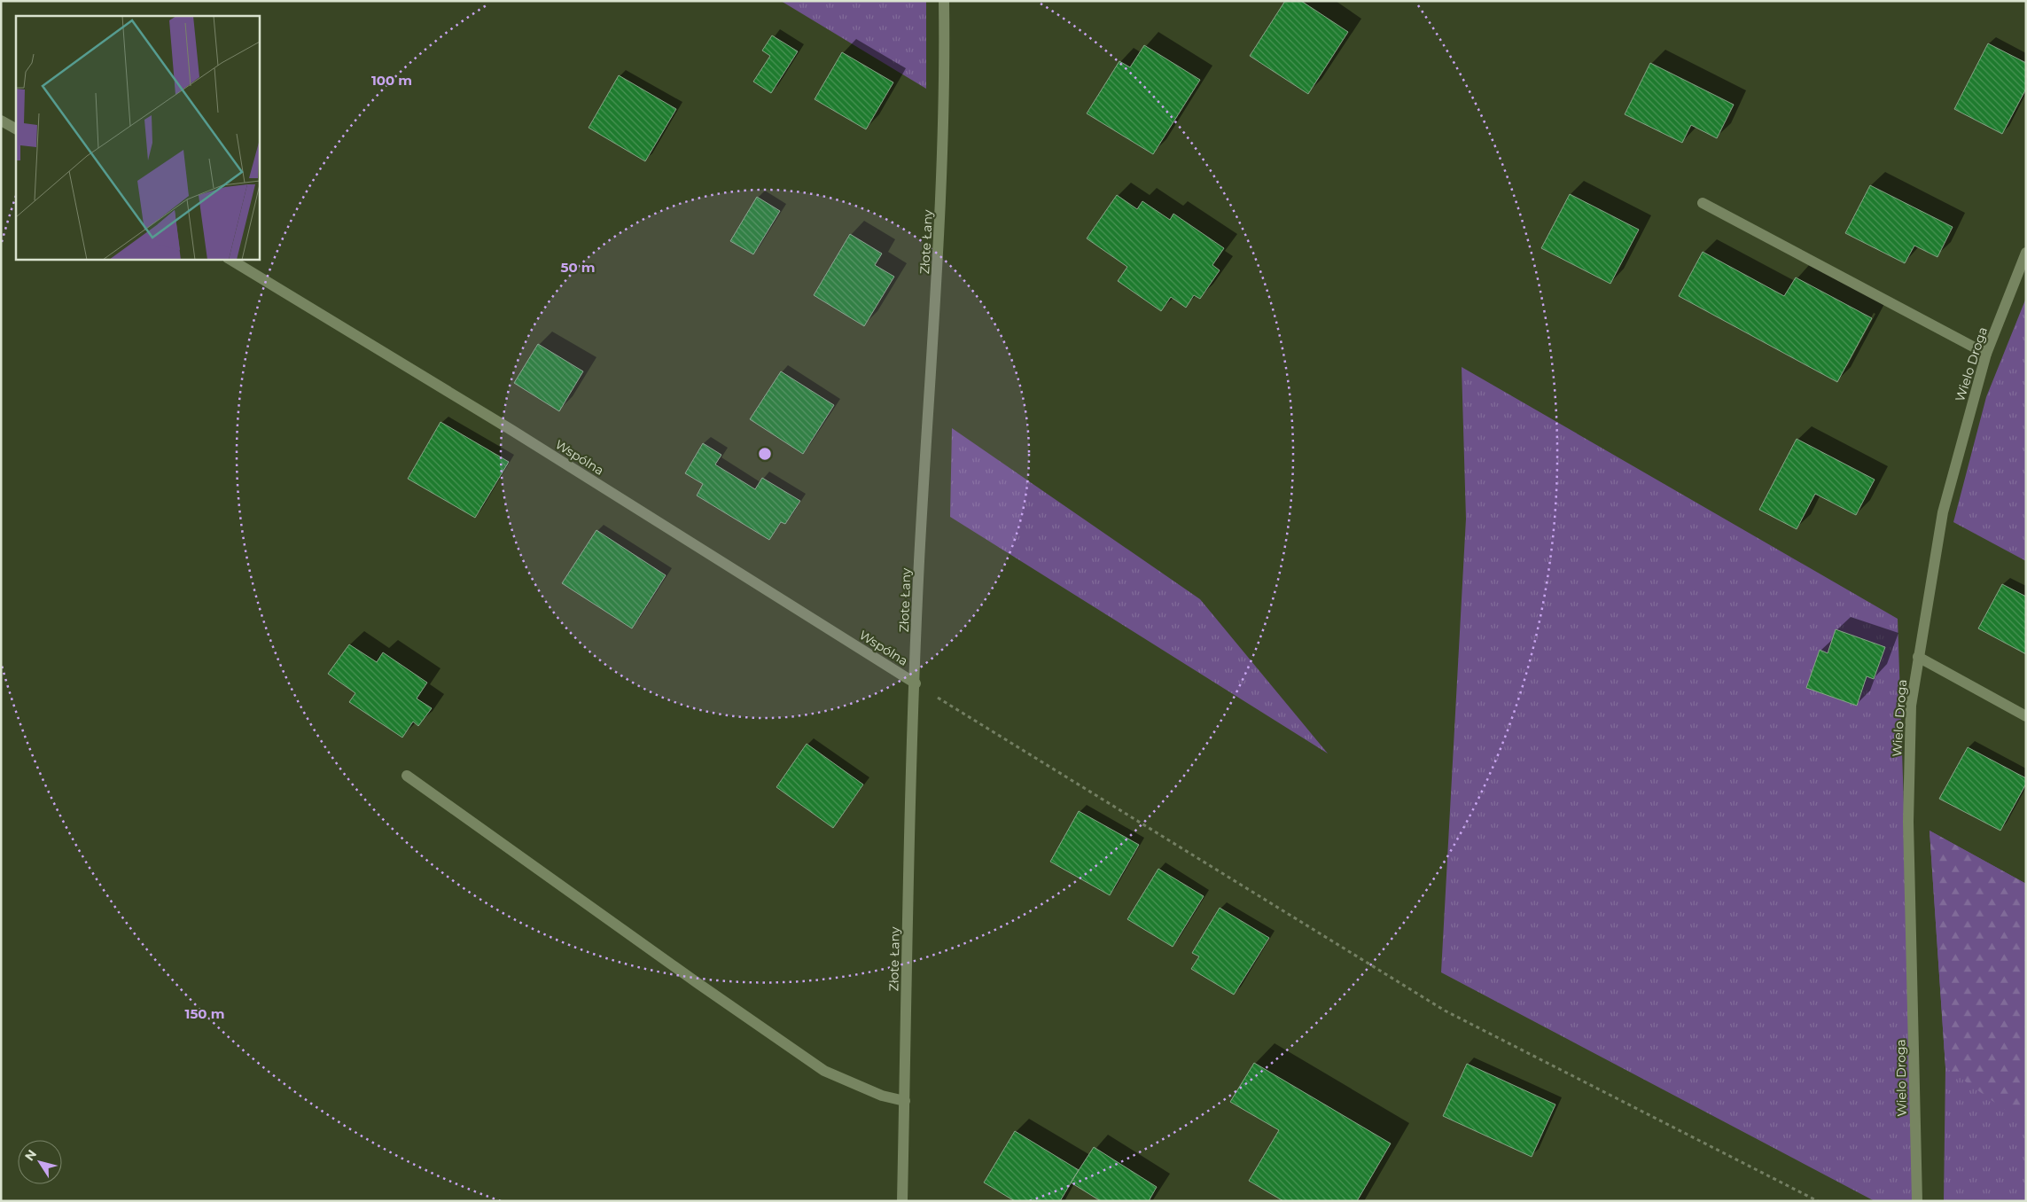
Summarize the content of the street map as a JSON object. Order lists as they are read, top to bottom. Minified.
{"streets":{"street":["Złote Łany","Wielo Droga","Wspólna"]},"crossings":[["Złote Łany","Wspólna"]],"north":"top left","rings":["100 m","50 m","150 m"]}
